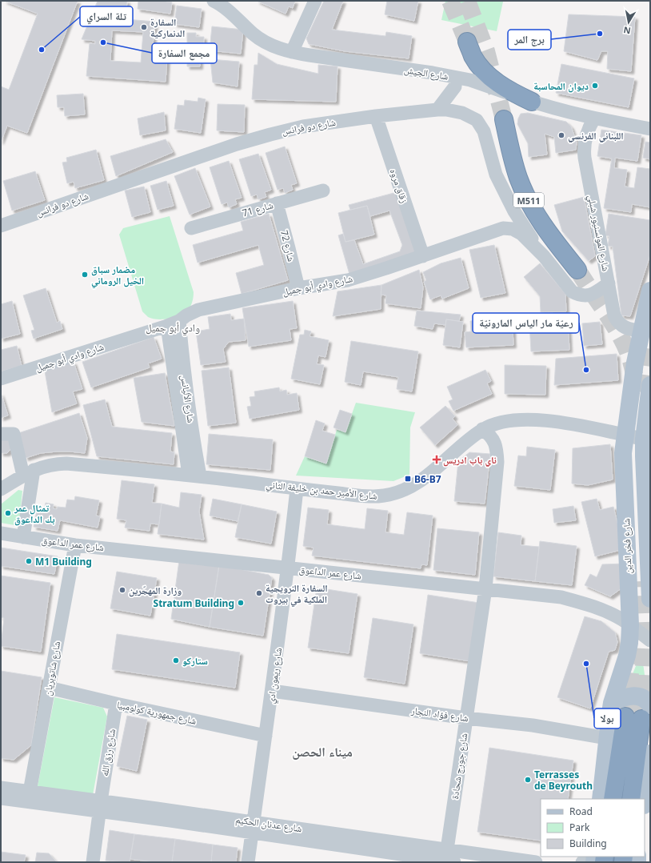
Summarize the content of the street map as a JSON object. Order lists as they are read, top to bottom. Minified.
{"streets":{"highway":["M511"],"main road":["شارع فخر الدين"],"street":["شارع الجيش","شارع دو فرانس","زقاق مروه","شارع 71","شارع المونسنيور شبلي","شارع 72","شارع وادي أبو جميل","شارع الأليانس","شارع الأمير حمد بن خليفة الثاني","شارع عمر الداعوق","شارع شاتوبريان","شارع ريمون ادي","شارع جمهورية كولومبيا","شارع فؤاد النجار","شارع رزق الله","شارع جورج شحادة","شارع عدنان الحكيم"]},"crossings":[["شارع الجيش","شارع المونسنيور شبلي"],["شارع دو فرانس","زقاق مروه"],["شارع دو فرانس","شارع وادي أبو جميل"],["زقاق مروه","شارع وادي أبو جميل"],["شارع 71","شارع 72"],["شارع المونسنيور شبلي","شارع وادي أبو جميل"],["شارع المونسنيور شبلي","شارع فخر الدين"],["شارع 72","شارع وادي أبو جميل"],["شارع وادي أبو جميل","شارع الأليانس"],["شارع الأليانس","شارع الأمير حمد بن خليفة الثاني"],["شارع الأمير حمد بن خليفة الثاني","شارع فخر الدين"],["شارع الأمير حمد بن خليفة الثاني","شارع ريمون ادي"],["شارع الأمير حمد بن خليفة الثاني","شارع جورج شحادة"],["شارع عمر الداعوق","شارع فخر الدين"],["شارع عمر الداعوق","شارع شاتوبريان"],["شارع عمر الداعوق","شارع ريمون ادي"],["شارع عمر الداعوق","شارع جورج شحادة"],["شارع فخر الدين","شارع فؤاد النجار"],["شارع شاتوبريان","شارع جمهورية كولومبيا"],["شارع شاتوبريان","شارع عدنان الحكيم"],["شارع ريمون ادي","شارع جمهورية كولومبيا"],["شارع ريمون ادي","شارع فؤاد النجار"],["شارع ريمون ادي","شارع عدنان الحكيم"],["شارع جمهورية كولومبيا","شارع رزق الله"],["شارع فؤاد النجار","شارع جورج شحادة"],["شارع رزق الله","شارع عدنان الحكيم"],["شارع جورج شحادة","شارع عدنان الحكيم"]],"districts":["وادي أبو جميل","ميناء الحصن"],"places":{"other":["السفارة الدنماركية","برج المر","مجمع السفارة","تلة السراي","ديوان المحاسبة","اللبناني الفرنسي","مضمار سباق الخيل الروماني","رعيّة مار الياس المارونيّة","تمثال عمر بك الداعوق","M1 Building","وزارة المهجّرين","السفارة النرويجية الملكية في بيروت","Stratum Building","ستاركو","بولا","Terrasses de Beyrouth"],"health":["ناي باب ادريس"],"transit":["B6-B7"]},"legend":["Road","Park","Building"],"north":"bottom"}
